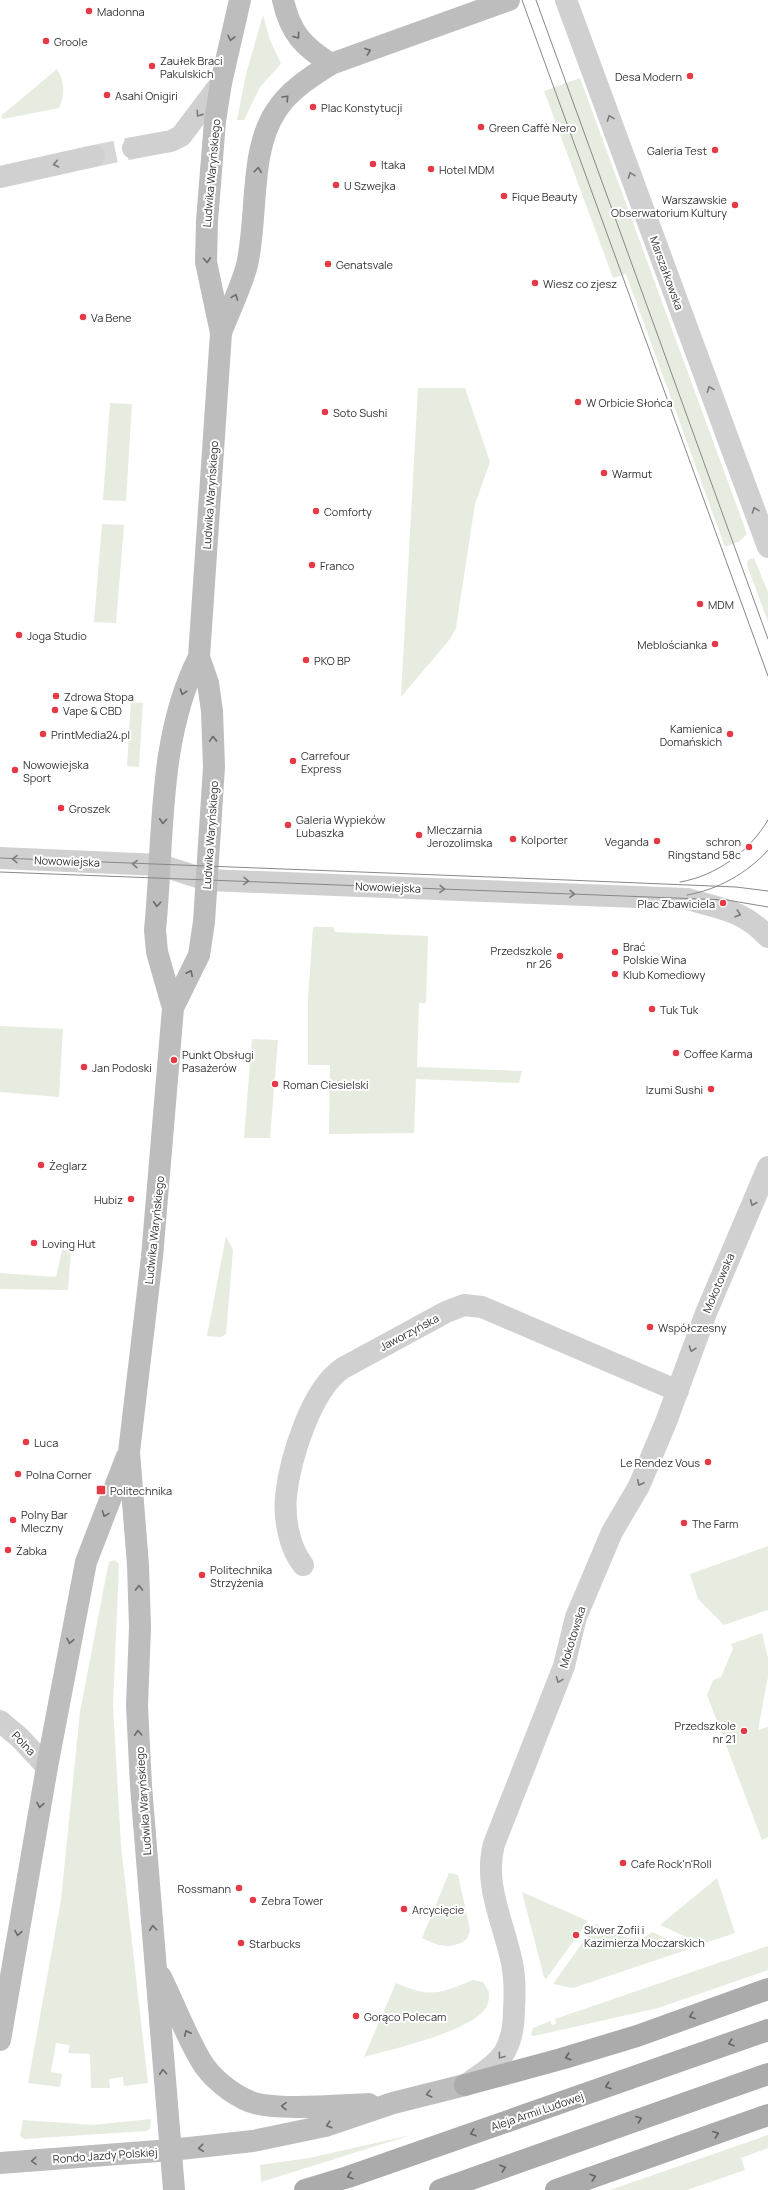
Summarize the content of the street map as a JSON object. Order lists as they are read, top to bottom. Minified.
{"streets":{"main road":["Ludwika Waryńskiego","Aleja Armii Ludowej","Rondo Jazdy Polskiej"],"street":["Marszałkowska","Nowowiejska","Mokotowska","Jaworzyńska","Polna"]},"crossings":[["Ludwika Waryńskiego","Nowowiejska"],["Ludwika Waryńskiego","Polna"],["Ludwika Waryńskiego","Rondo Jazdy Polskiej"],["Mokotowska","Jaworzyńska"]],"one_way":["Marszałkowska","Mokotowska","Rondo Jazdy Polskiej"],"places":{"other":["Madonna","Groole","Zaułek Braci Pakulskich","Desa Modern","Asahi Onigiri","Plac Konstytucji","Green Caffè Nero","Galeria Test","Itaka","Hotel MDM","U Szwejka","Fique Beauty","Warszawskie Obserwatorium Kultury","Genatsvale","Wiesz co zjesz","Va Bene","W Orbicie Słońca","Soto Sushi","Warmut","Comforty","Franco","MDM","Joga Studio","Meblościanka","PKO BP","Zdrowa Stopa","Vape & CBD","PrintMedia24.pl","Kamienica Domańskich","Carrefour Express","Nowowiejska Sport","Groszek","Galeria Wypieków Lubaszka","Mleczarnia Jerozolimska","Kolporter","Veganda","schron Ringstand 58c","Plac Zbawiciela","Brać Polskie Wina","Przedszkole nr 26","Klub Komediowy","Tuk Tuk","Coffee Karma","Punkt Obsługi Pasażerów","Jan Podoski","Roman Ciesielski","Izumi Sushi","Żeglarz","Hubiz","Loving Hut","Współczesny","Luca","Le Rendez Vous","Polna Corner","Polny Bar Mleczny","The Farm","Żabka","Politechnika Strzyżenia","Przedszkole nr 21","Cafe Rock'n'Roll","Rossmann","Zebra Tower","Arcycięcie","Skwer Zofii i Kazimierza Moczarskich","Starbucks","Gorąco Polecam"],"transit":["Politechnika"]}}
